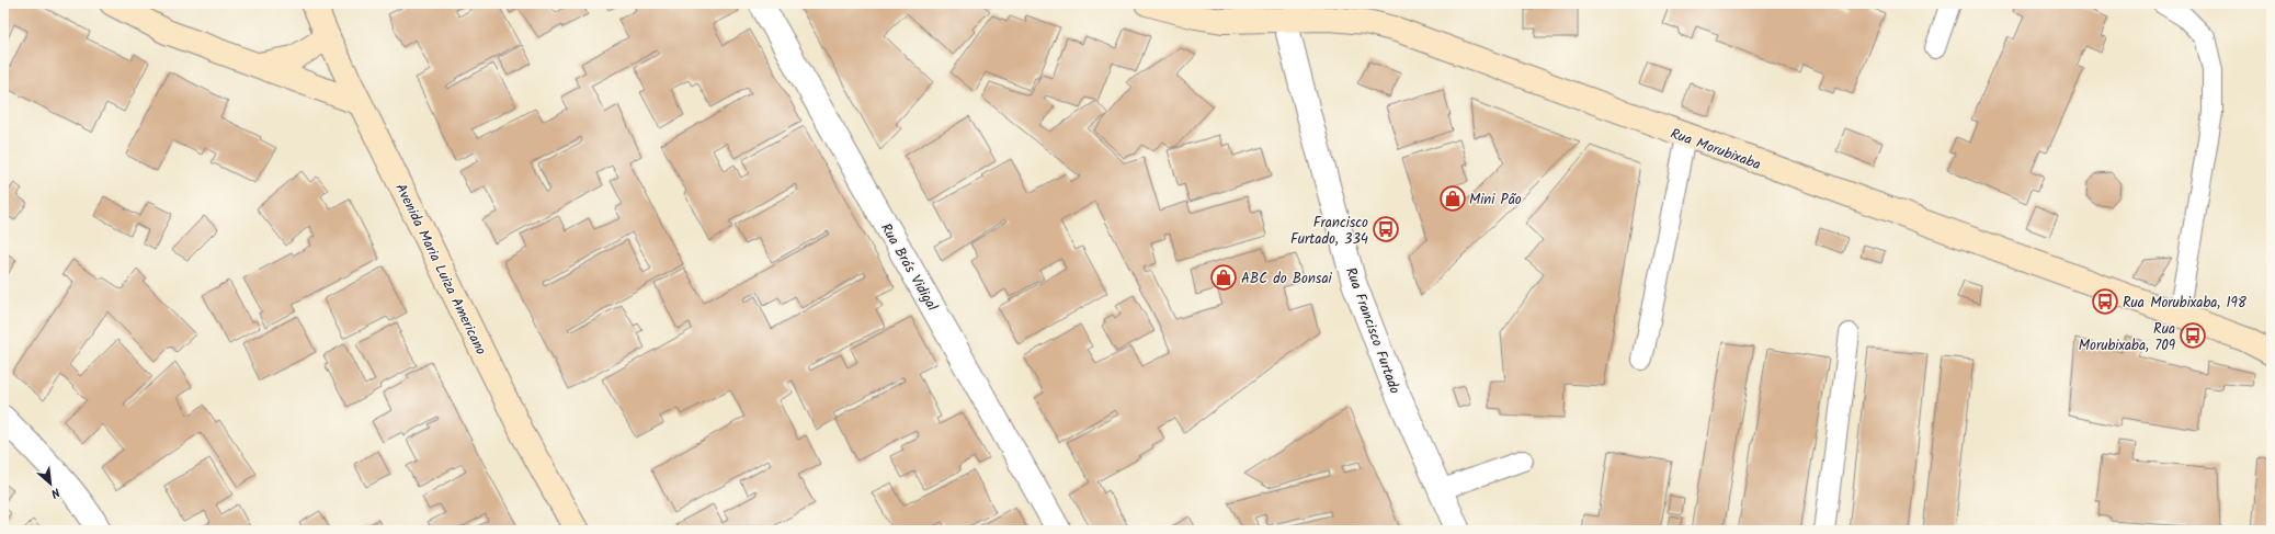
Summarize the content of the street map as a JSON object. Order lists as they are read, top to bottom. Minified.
{"streets":{"street":["Rua Morubixaba","Rua Brás Vidigal","Avenida Maria Luiza Americano","Rua Francisco Furtado"]},"crossings":[["Rua Morubixaba","Rua Francisco Furtado"]],"places":{"shop":["Mini Pão","ABC do Bonsai"],"bus stop":["Francisco Furtado, 334","Rua Morubixaba, 198","Rua Morubixaba, 709"]},"north":"bottom right"}
